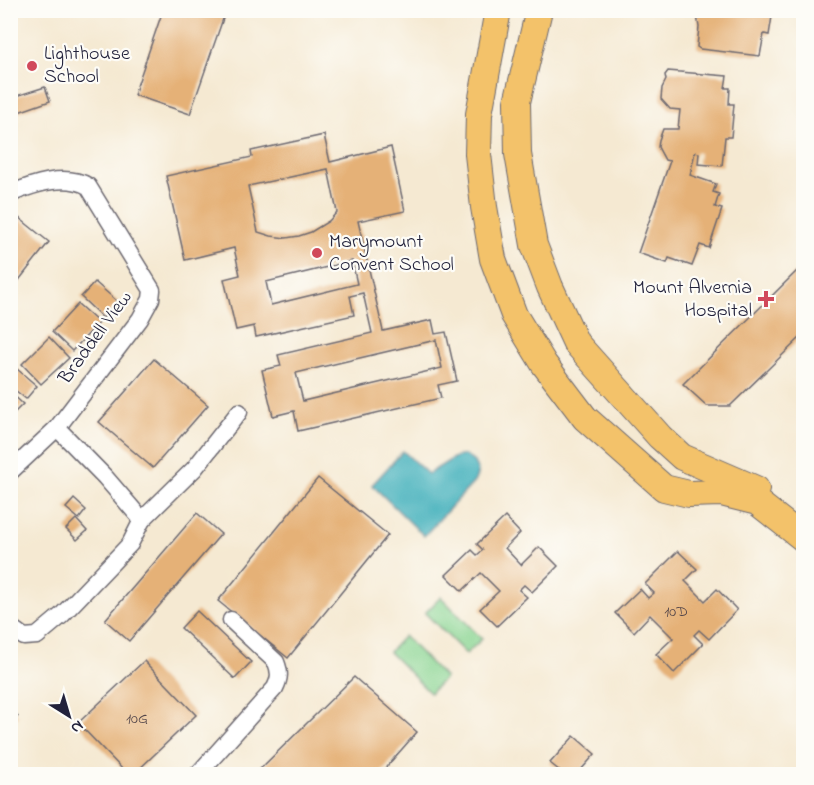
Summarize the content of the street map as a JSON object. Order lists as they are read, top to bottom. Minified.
{"streets":{"street":["Braddell View"]},"places":{"other":["Lighthouse School","Marymount Convent School"],"health":["Mount Alvernia Hospital"]},"house_numbers":["10D","10G"],"north":"bottom right"}
